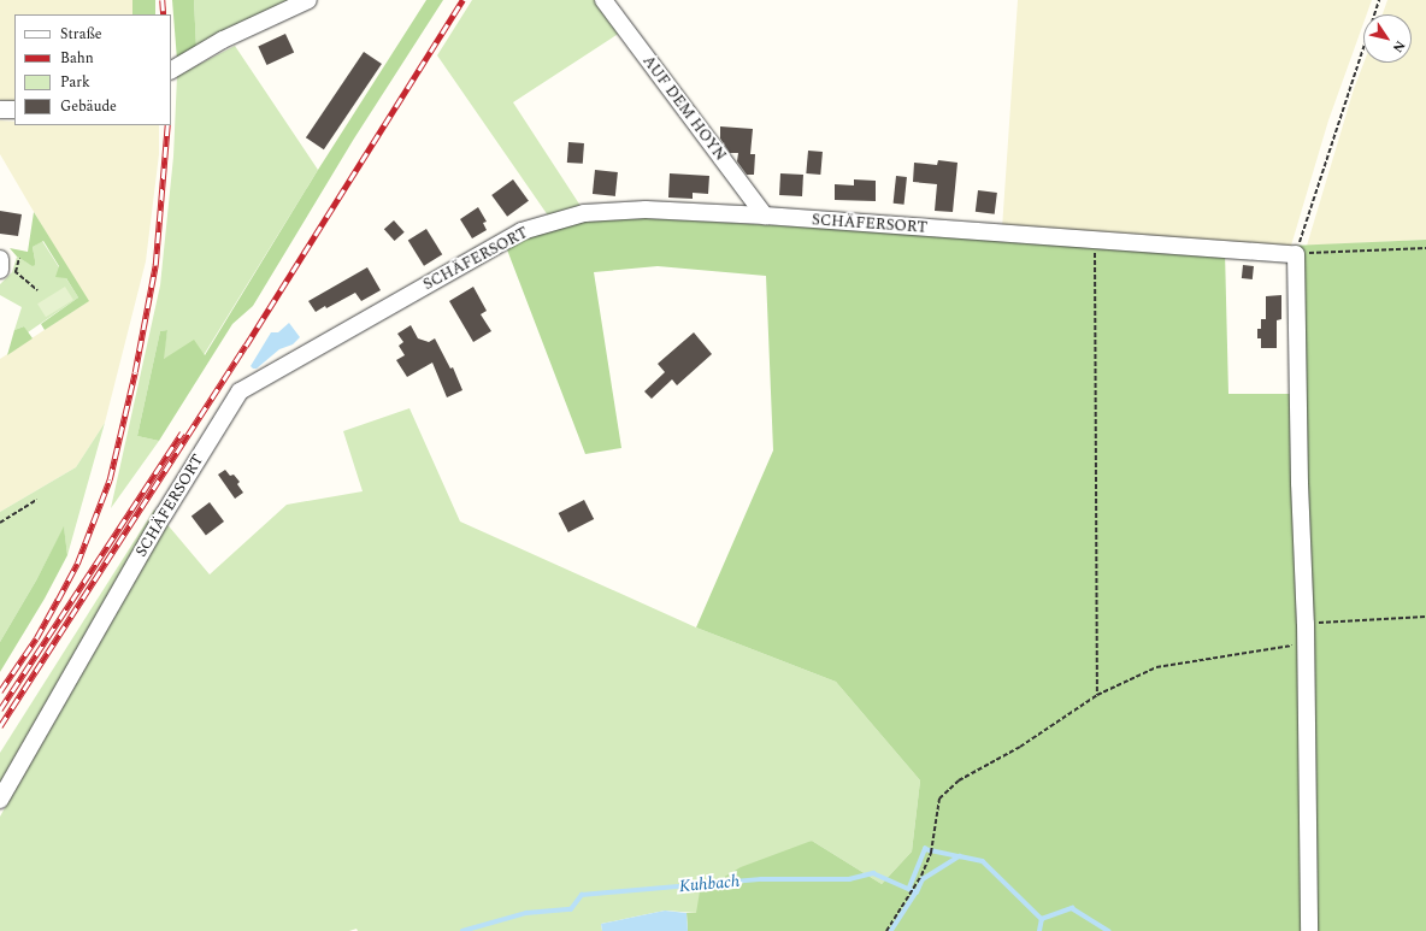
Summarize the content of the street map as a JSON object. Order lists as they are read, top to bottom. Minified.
{"streets":{"street":["AUF DEM HOYN","SCHÄFERSORT"]},"crossings":[["AUF DEM HOYN","SCHÄFERSORT"]],"water":["Kuhbach"],"legend":["Straße","Bahn","Park","Gebäude"],"north":"bottom right"}
